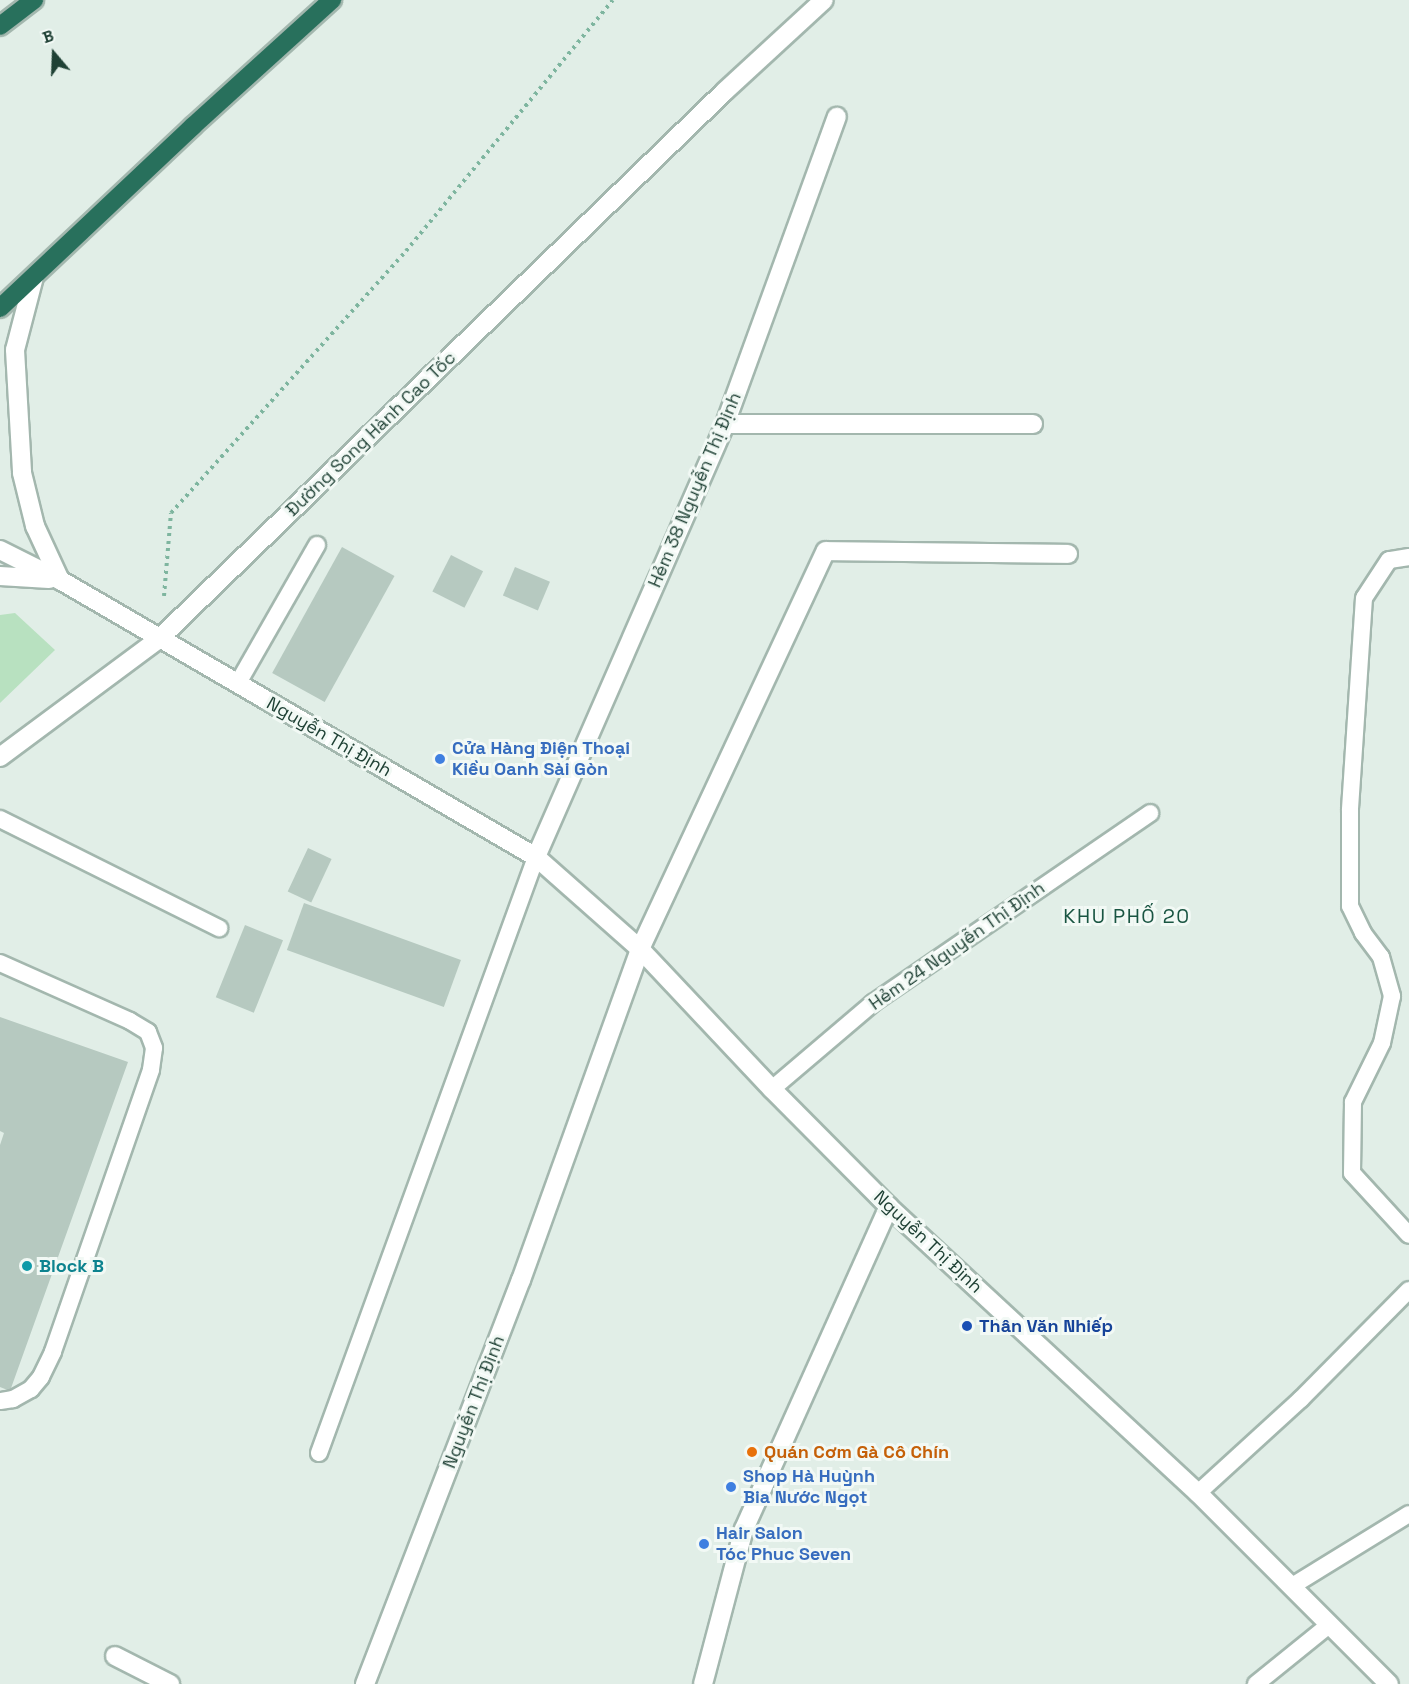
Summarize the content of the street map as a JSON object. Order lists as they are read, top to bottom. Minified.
{"streets":{"main road":["Đường Song Hành Cao Tốc","Hẻm 38 Nguyễn Thị Định","Nguyễn Thị Định"],"lane":["Hẻm 24 Nguyễn Thị Định"]},"crossings":[["Đường Song Hành Cao Tốc","Nguyễn Thị Định"],["Hẻm 38 Nguyễn Thị Định","Nguyễn Thị Định"],["Nguyễn Thị Định","Hẻm 24 Nguyễn Thị Định"]],"districts":["KHU PHỐ 20"],"places":["Cửa Hàng Điện Thoại Kiều Oanh Sài Gòn","Block B","Thân Văn Nhiếp","Quán Cơm Gà Cô Chín","Shop Hà Huỳnh Bia Nước Ngọt","Hair Salon Tóc Phuc Seven"],"north":"top"}
